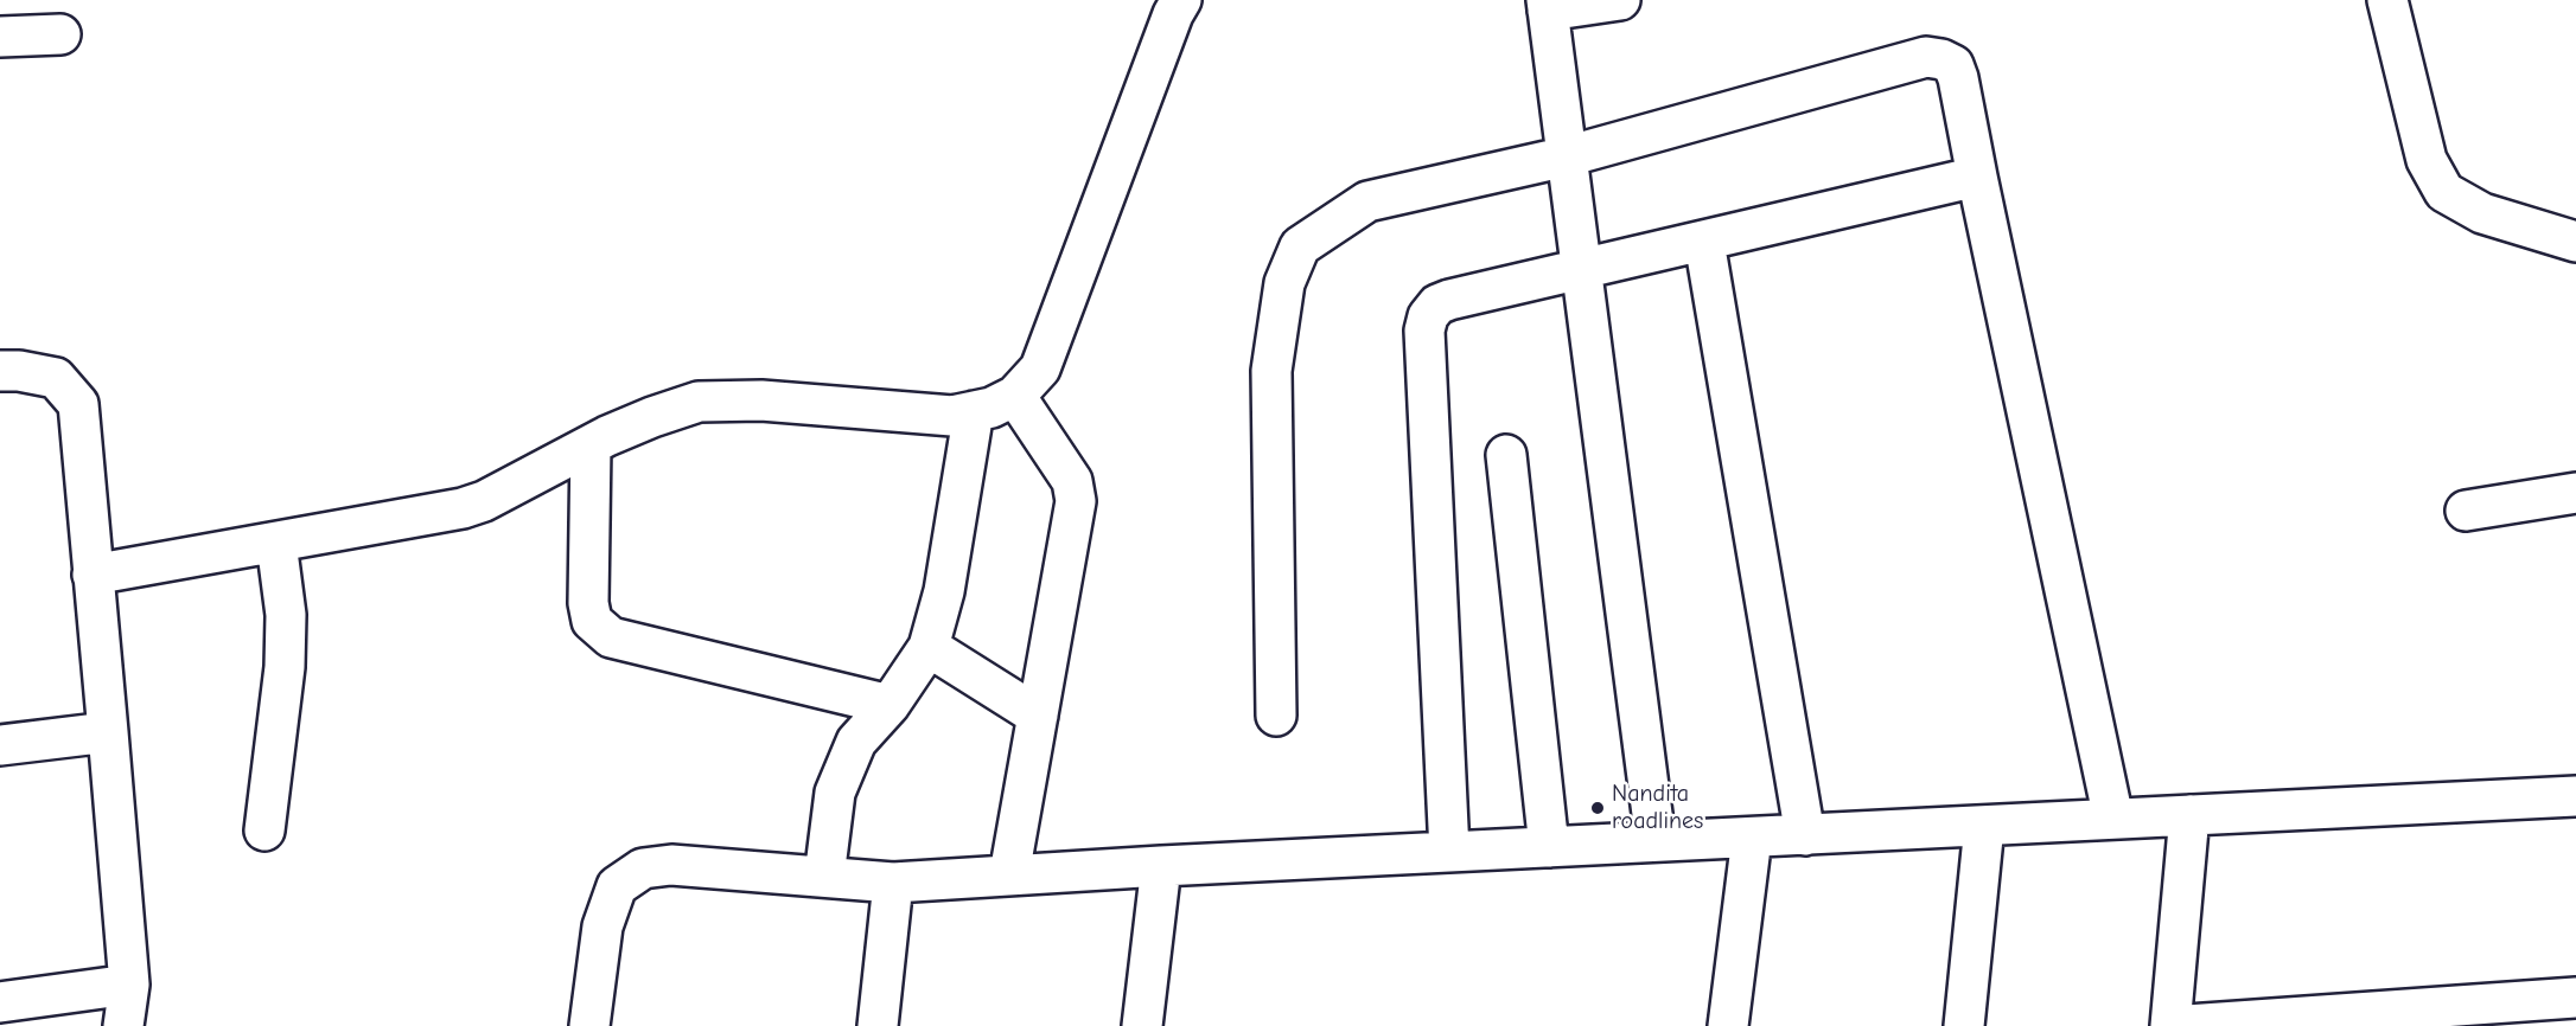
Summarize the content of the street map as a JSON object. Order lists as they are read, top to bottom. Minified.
{"places":["Nandita roadlines"]}
